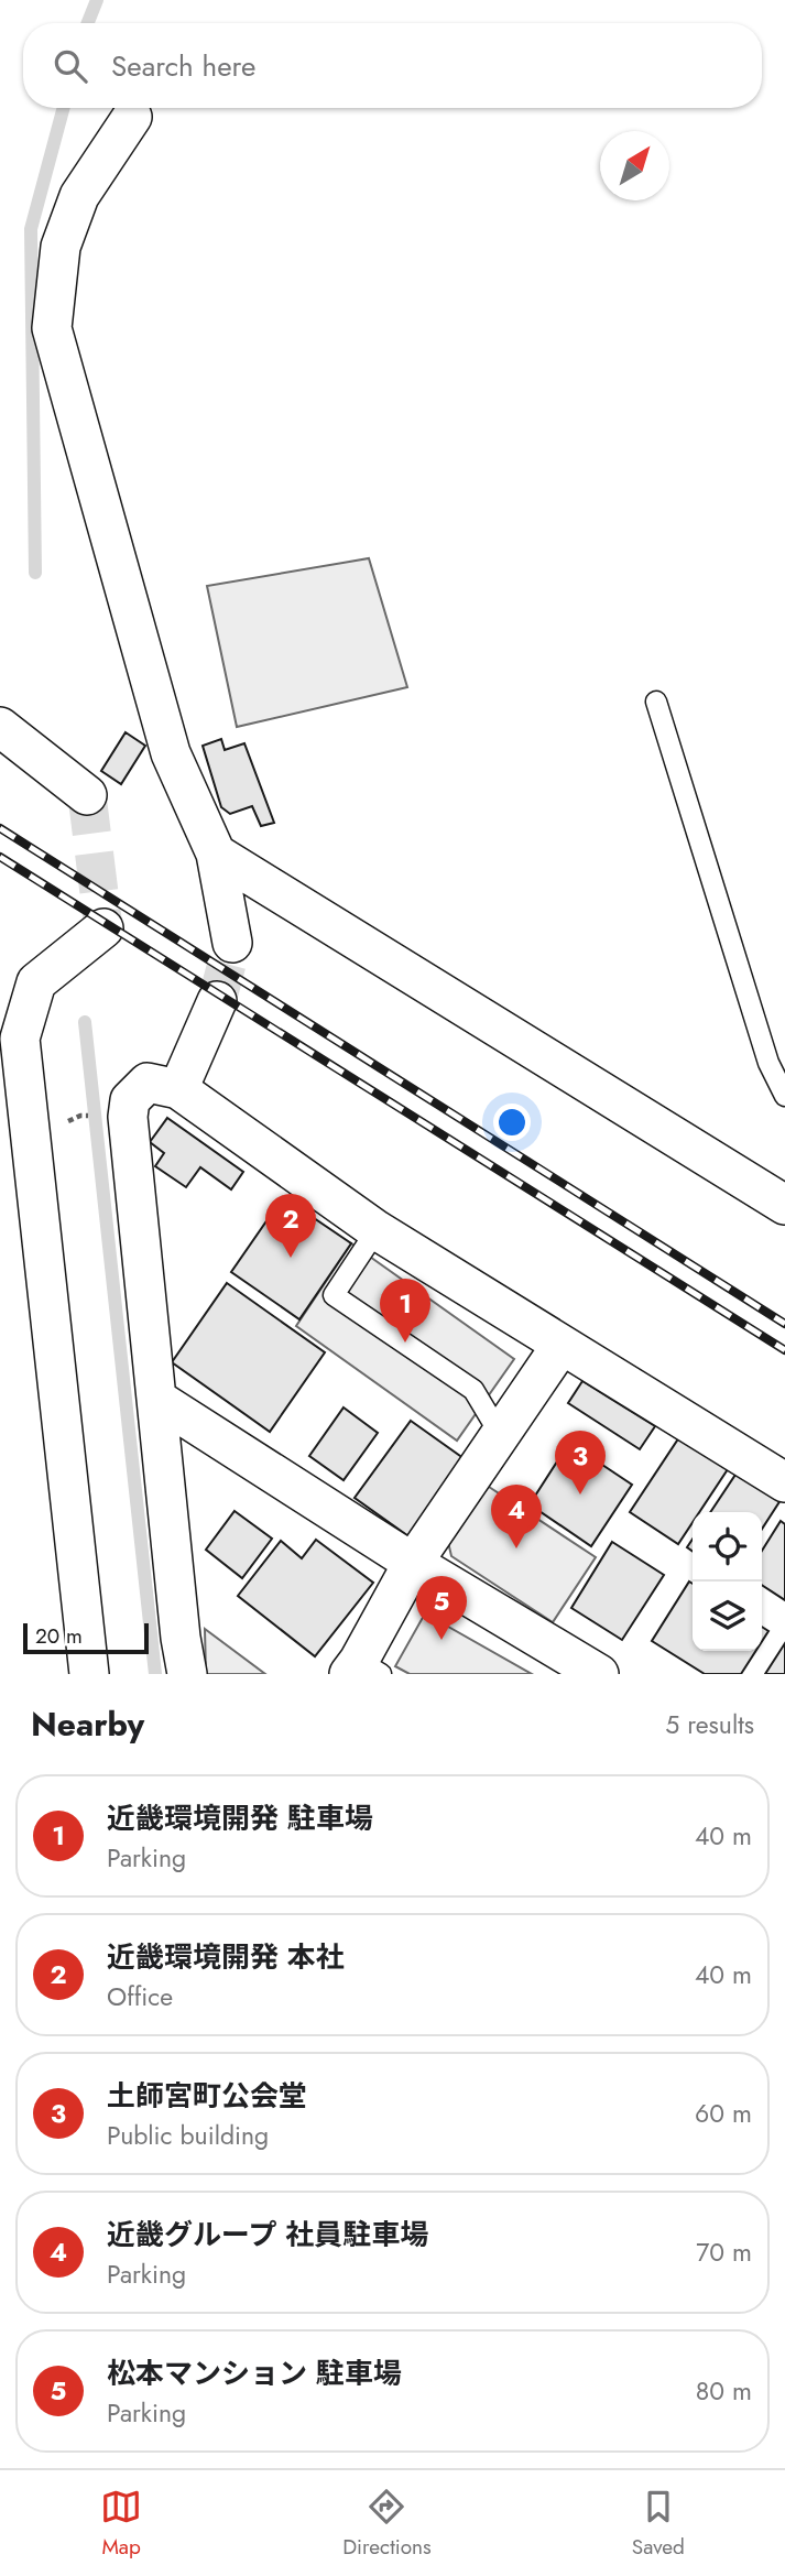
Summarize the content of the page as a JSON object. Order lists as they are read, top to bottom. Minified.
{"scale_bar":"20 m","north":"top right","page":{"search":"Search here","pins":["2","1","3","4","5"],"scale":"20 m","heading":["Nearby","5 results"],"list":[{"mark":"1","name":"近畿環境開発 駐車場","note":"Parking","value":"40 m"},{"mark":"2","name":"近畿環境開発 本社","note":"Office","value":"40 m"},{"mark":"3","name":"土師宮町公会堂","note":"Public building","value":"60 m"},{"mark":"4","name":"近畿グループ 社員駐車場","note":"Parking","value":"70 m"},{"mark":"5","name":"松本マンション 駐車場","note":"Parking","value":"80 m"}],"nav":["Map","Directions","Saved"]}}
